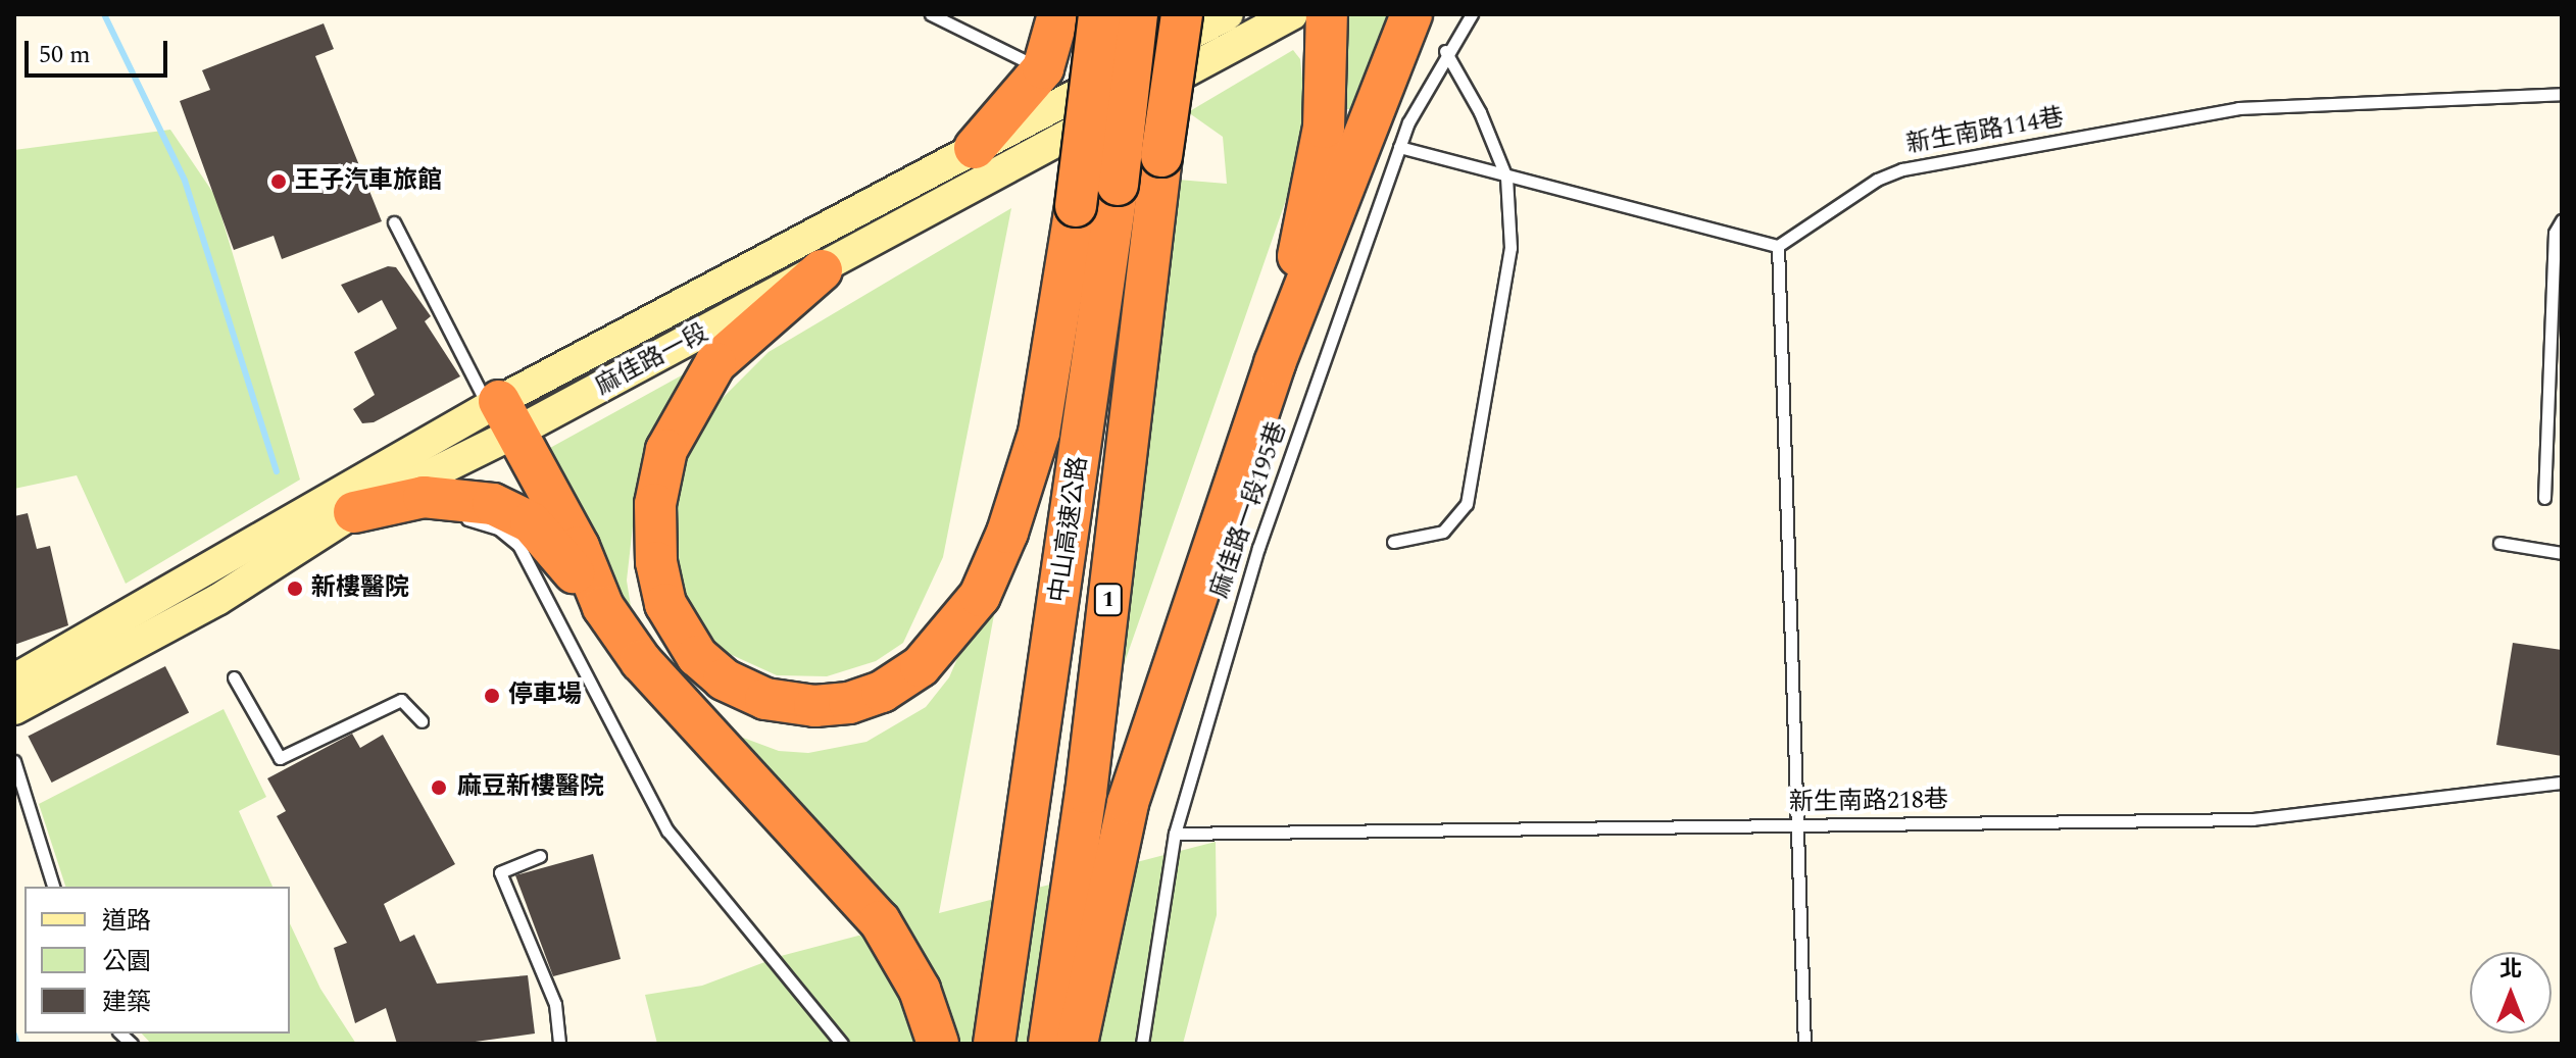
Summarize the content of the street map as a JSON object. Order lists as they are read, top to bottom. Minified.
{"streets":{"highway":["中山高速公路","1"],"main road":["麻佳路一段"],"lane":["新生南路114巷","麻佳路一段195巷","新生南路218巷"]},"crossings":[["麻佳路一段195巷","新生南路218巷"]],"places":["王子汽車旅館","新樓醫院","停車場","麻豆新樓醫院"],"legend":["道路","公園","建築"],"scale_bar":"50 m","north":"top"}
